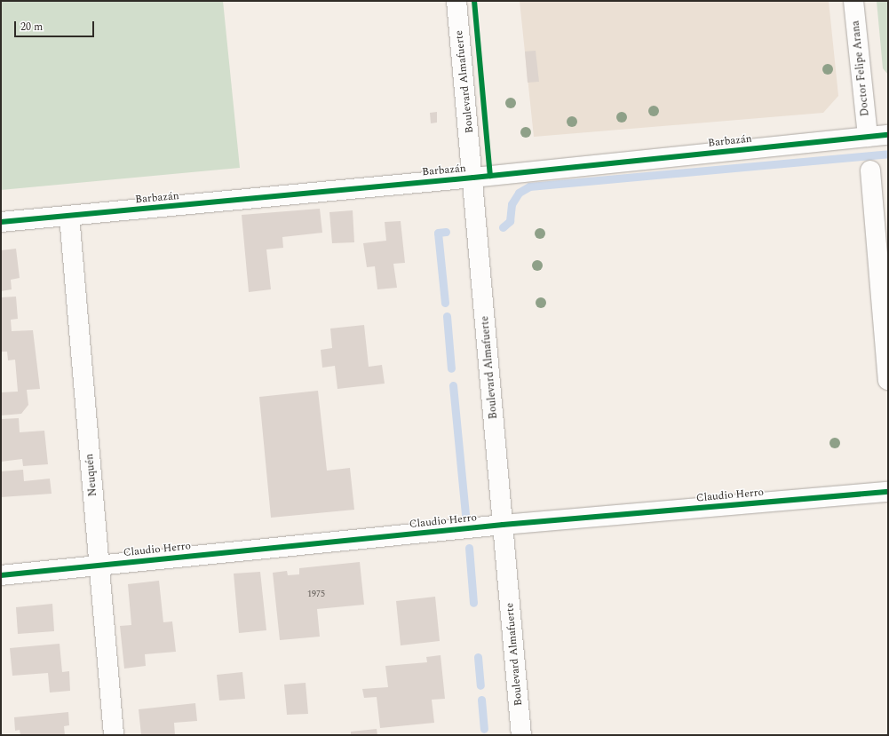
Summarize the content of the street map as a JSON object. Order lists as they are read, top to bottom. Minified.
{"streets":{"street":["Doctor Felipe Arana","Boulevard Almafuerte","Barbazán","Neuquén","Claudio Herro"]},"crossings":[["Doctor Felipe Arana","Barbazán"],["Boulevard Almafuerte","Barbazán"],["Boulevard Almafuerte","Claudio Herro"],["Barbazán","Neuquén"],["Neuquén","Claudio Herro"]],"house_numbers":["1975"],"scale_bar":"20 m"}
